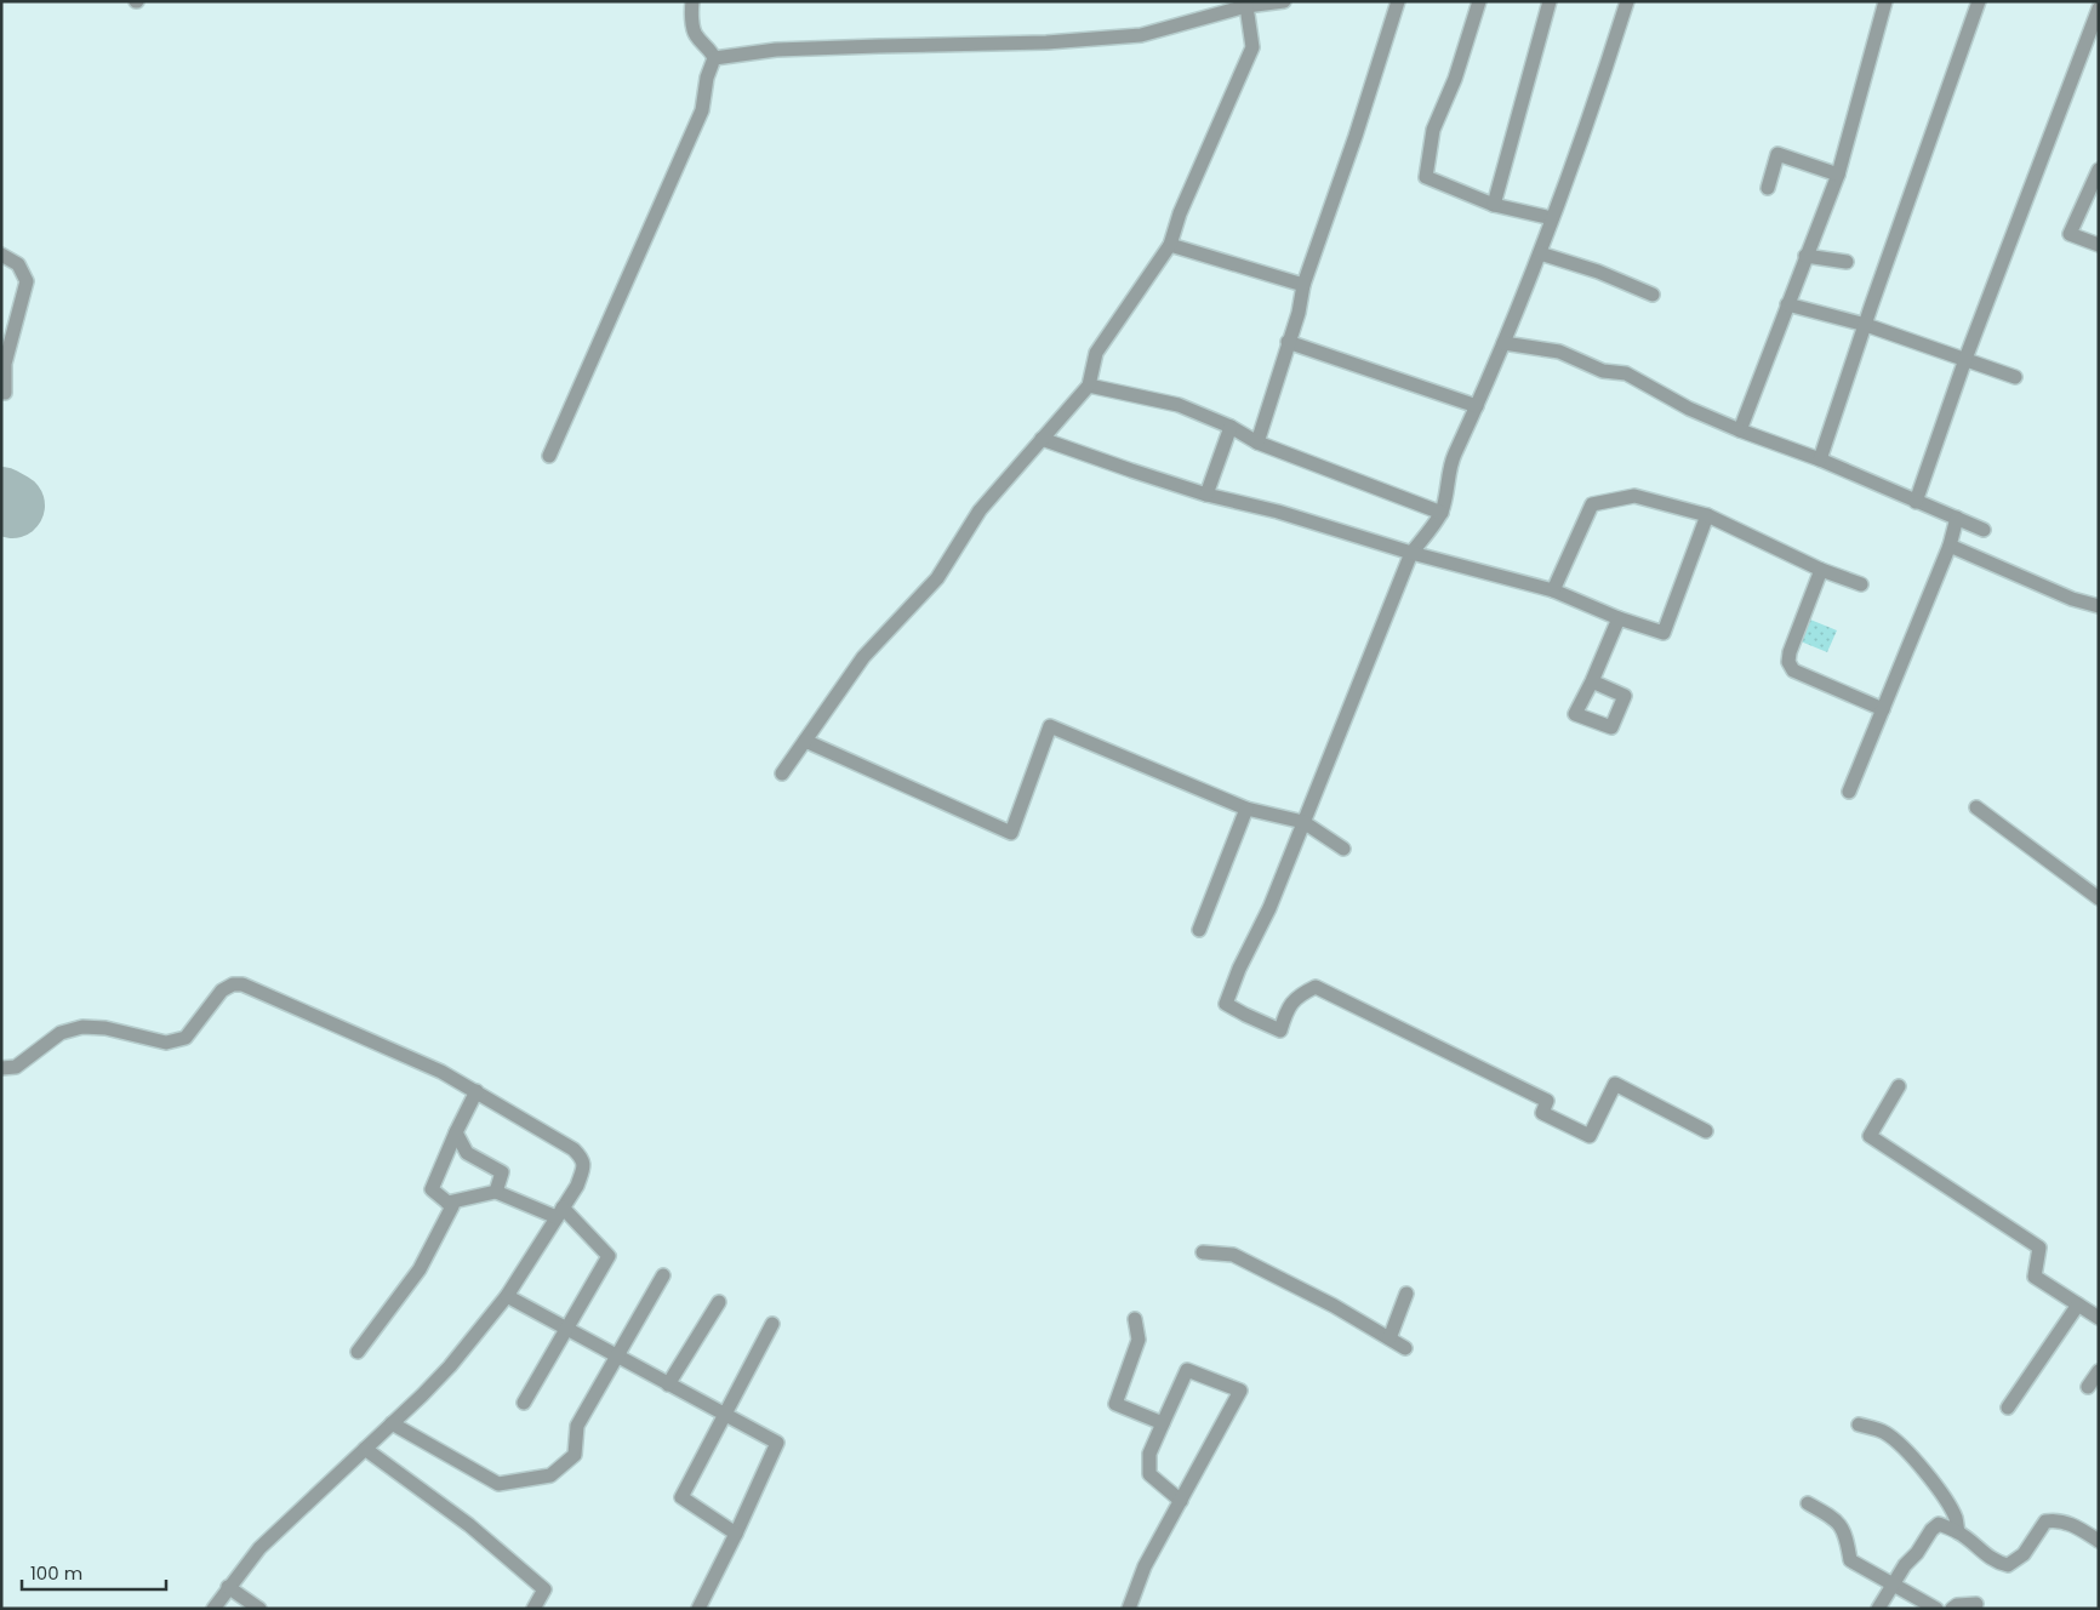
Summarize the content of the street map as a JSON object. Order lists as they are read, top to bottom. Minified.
{"scale_bar":"100 m"}
